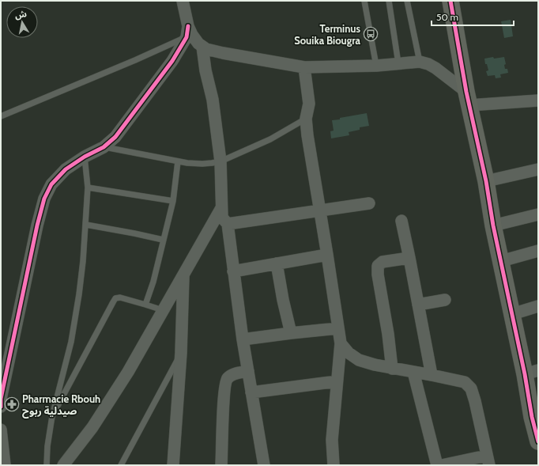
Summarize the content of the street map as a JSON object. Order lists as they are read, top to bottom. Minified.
{"places":{"bus stop":["Terminus Souika Biougra"],"pharmacy":["Pharmacie Rbouh صيدلية ربوح"]},"scale_bar":"50 m","north":"top"}
